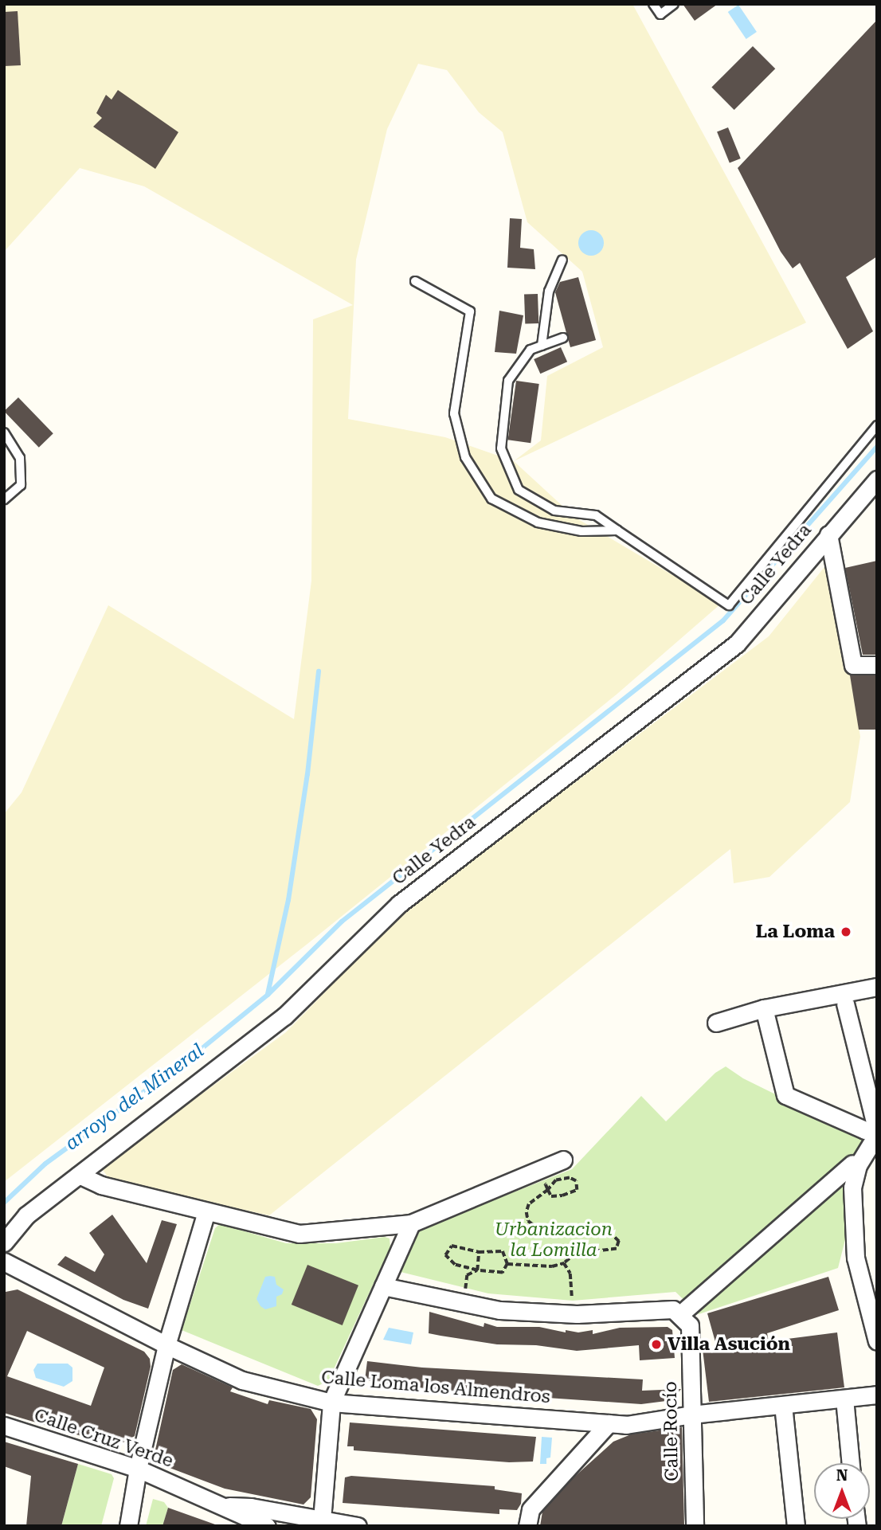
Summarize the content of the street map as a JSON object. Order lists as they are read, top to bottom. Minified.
{"streets":{"street":["Calle Yedra","Calle Loma los Almendros","Calle Rocío","Calle Cruz Verde"]},"crossings":[["Calle Loma los Almendros","Calle Rocío"]],"water":["arroyo del Mineral"],"parks":["Urbanizacion la Lomilla"],"places":["La Loma","Villa Asución"],"north":"top"}
